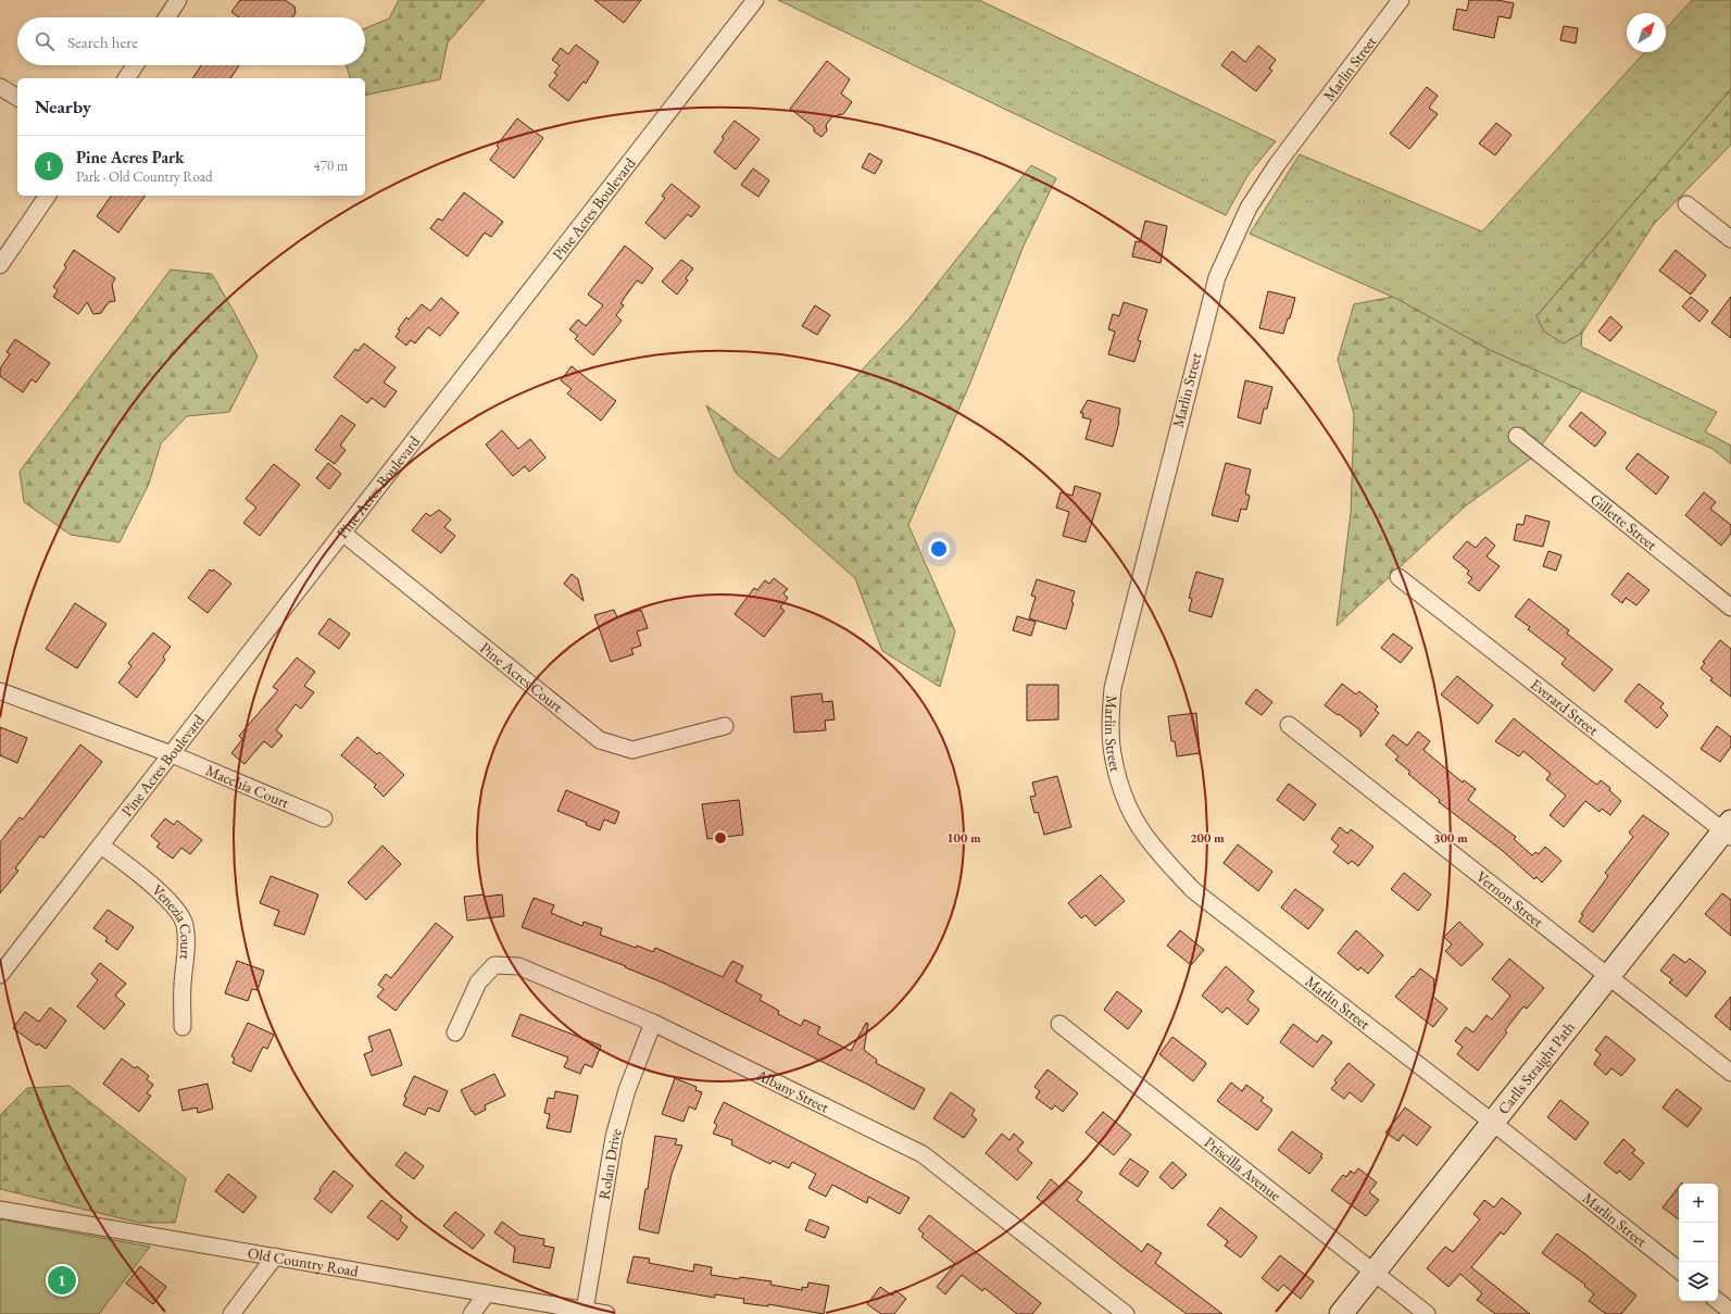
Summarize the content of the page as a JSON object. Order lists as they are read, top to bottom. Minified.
{"streets":{"street":["Marlin Street","Pine Acres Boulevard","Gillette Street","Pine Acres Court","Everard Street","Macchia Court","Vernon Street","Venezia Court","Carlls Straight Path","Albany Street","Rolan Drive","Priscilla Avenue","Old Country Road"]},"crossings":[["Marlin Street","Carlls Straight Path"],["Pine Acres Boulevard","Pine Acres Court"],["Pine Acres Boulevard","Macchia Court"],["Pine Acres Boulevard","Venezia Court"],["Everard Street","Carlls Straight Path"],["Vernon Street","Carlls Straight Path"],["Carlls Straight Path","Priscilla Avenue"],["Albany Street","Rolan Drive"],["Rolan Drive","Old Country Road"]],"north":"top right","page":{"search":"Search here","heading":"Nearby","list":[{"mark":"1","name":"Pine Acres Park","note":"Park · Old Country Road","value":"470 m"}],"map_buttons":["+","−"],"pins":"1"},"rings":["100 m","200 m","300 m"]}
